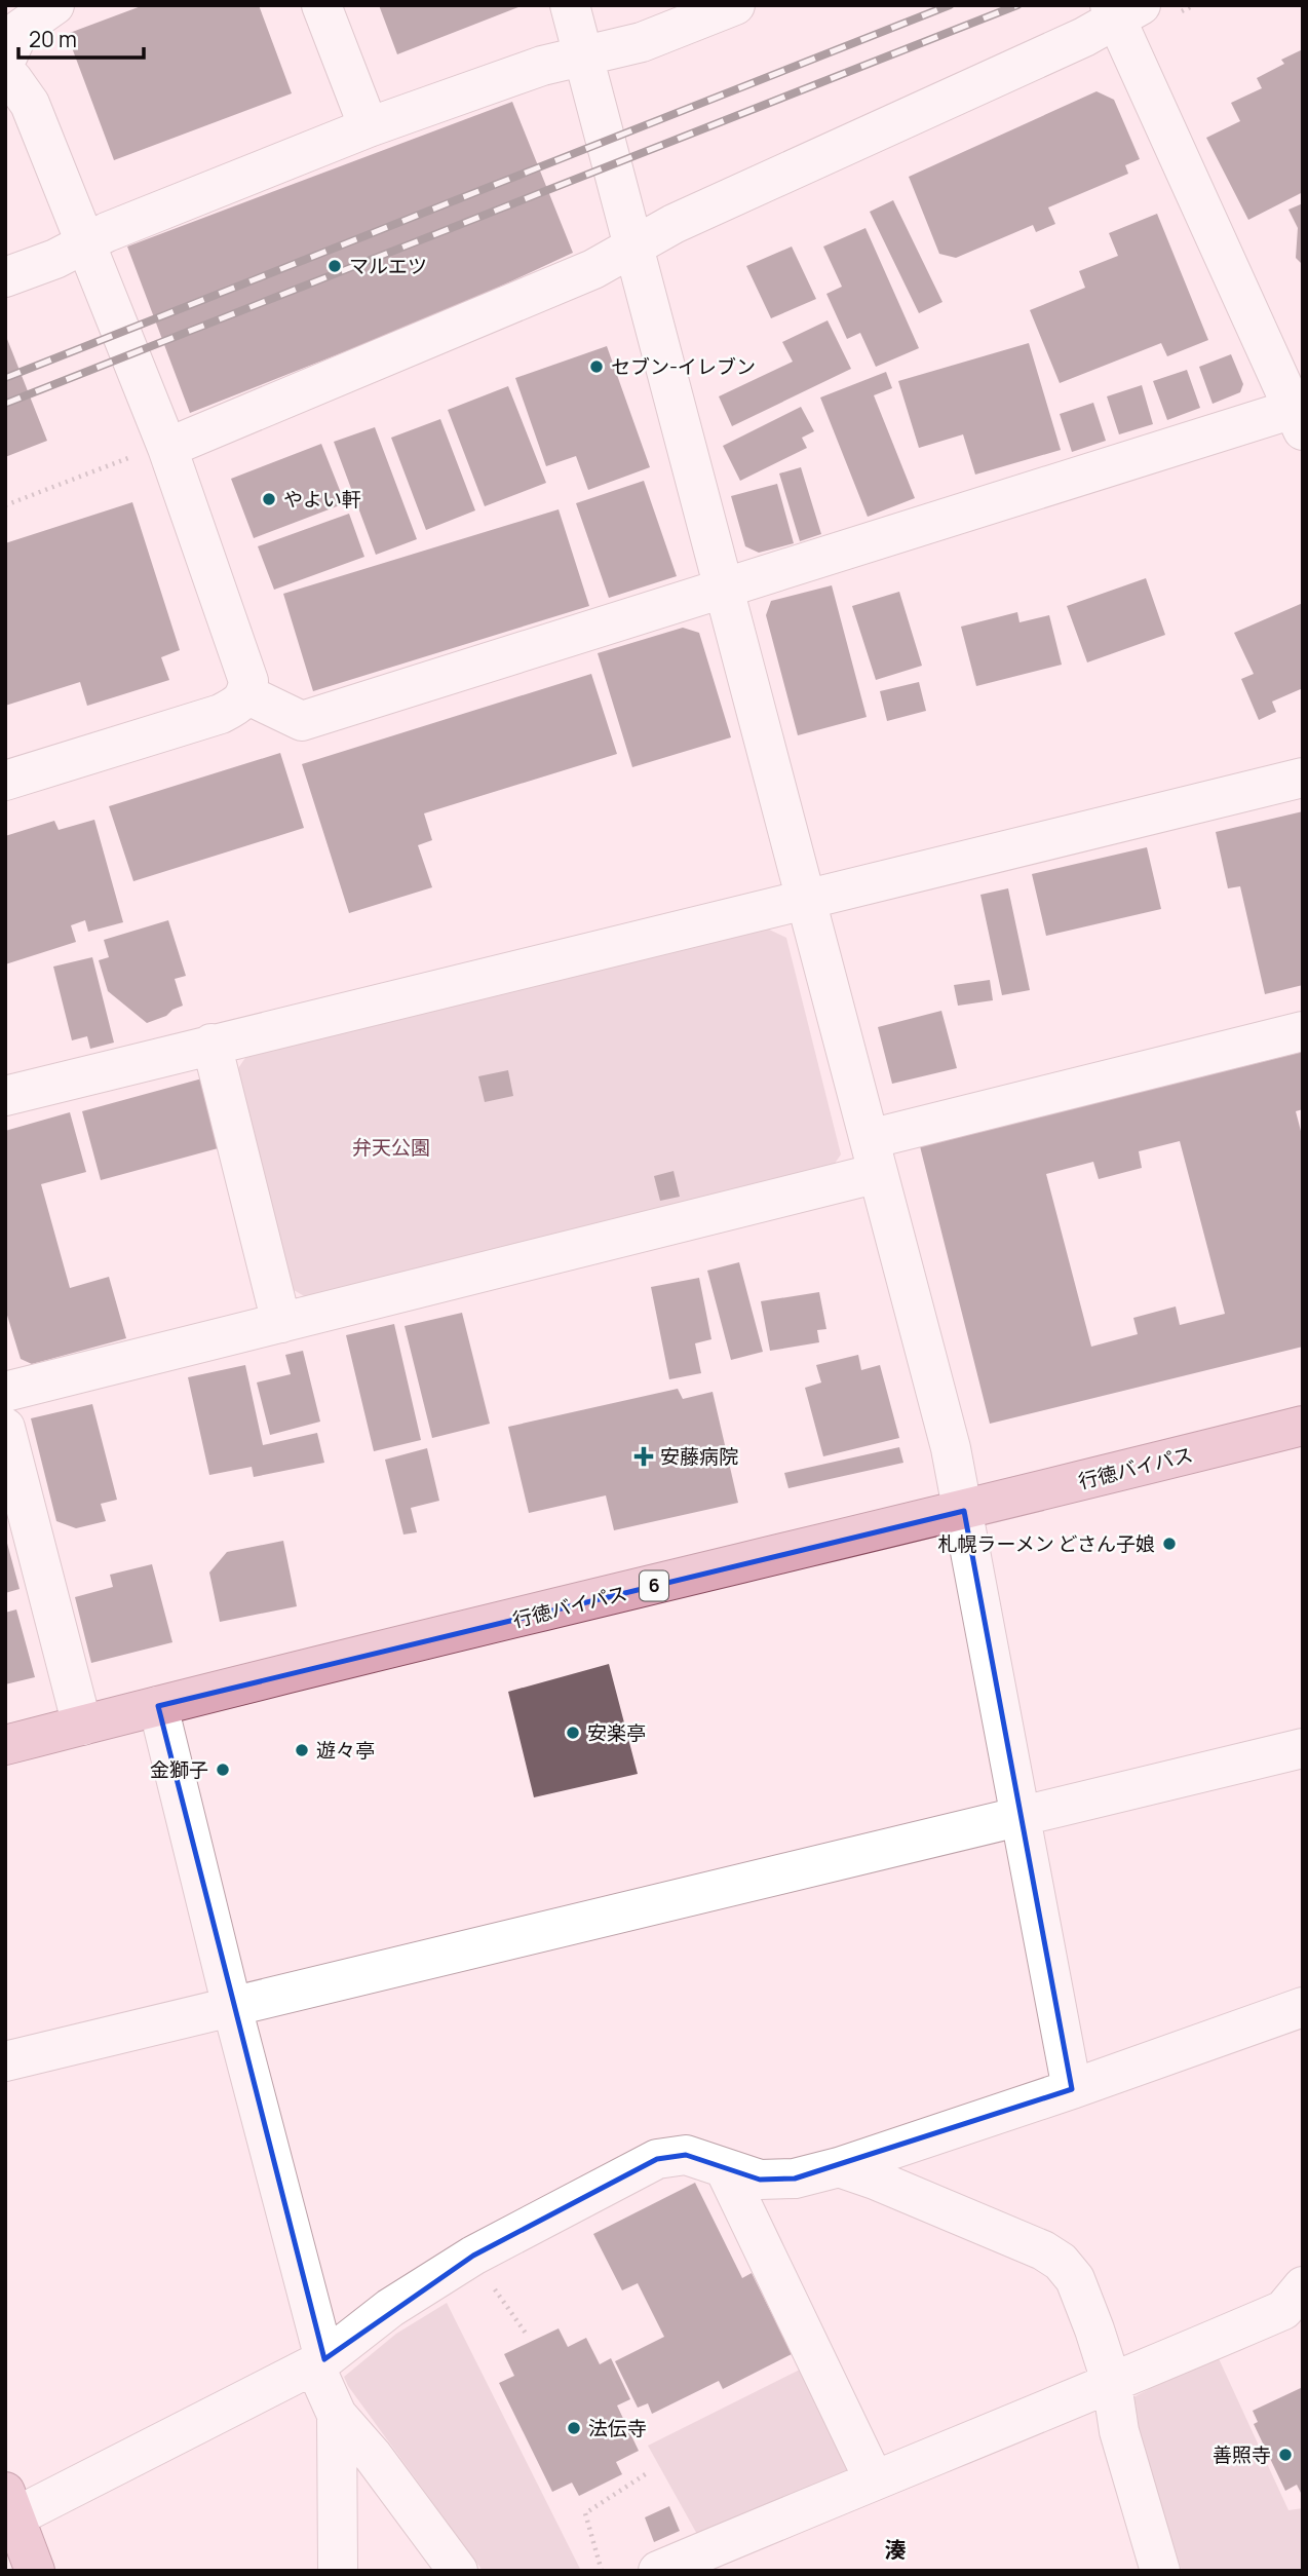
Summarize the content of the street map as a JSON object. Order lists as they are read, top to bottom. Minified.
{"streets":{"main road":["行徳バイパス","6"]},"districts":["湊"],"parks":["弁天公園"],"places":{"other":["マルエツ","セブン-イレブン","やよい軒","札幌ラーメン どさん子娘","安楽亭","遊々亭","金獅子","法伝寺","善照寺"],"health":["安藤病院"]},"scale_bar":"20 m"}
